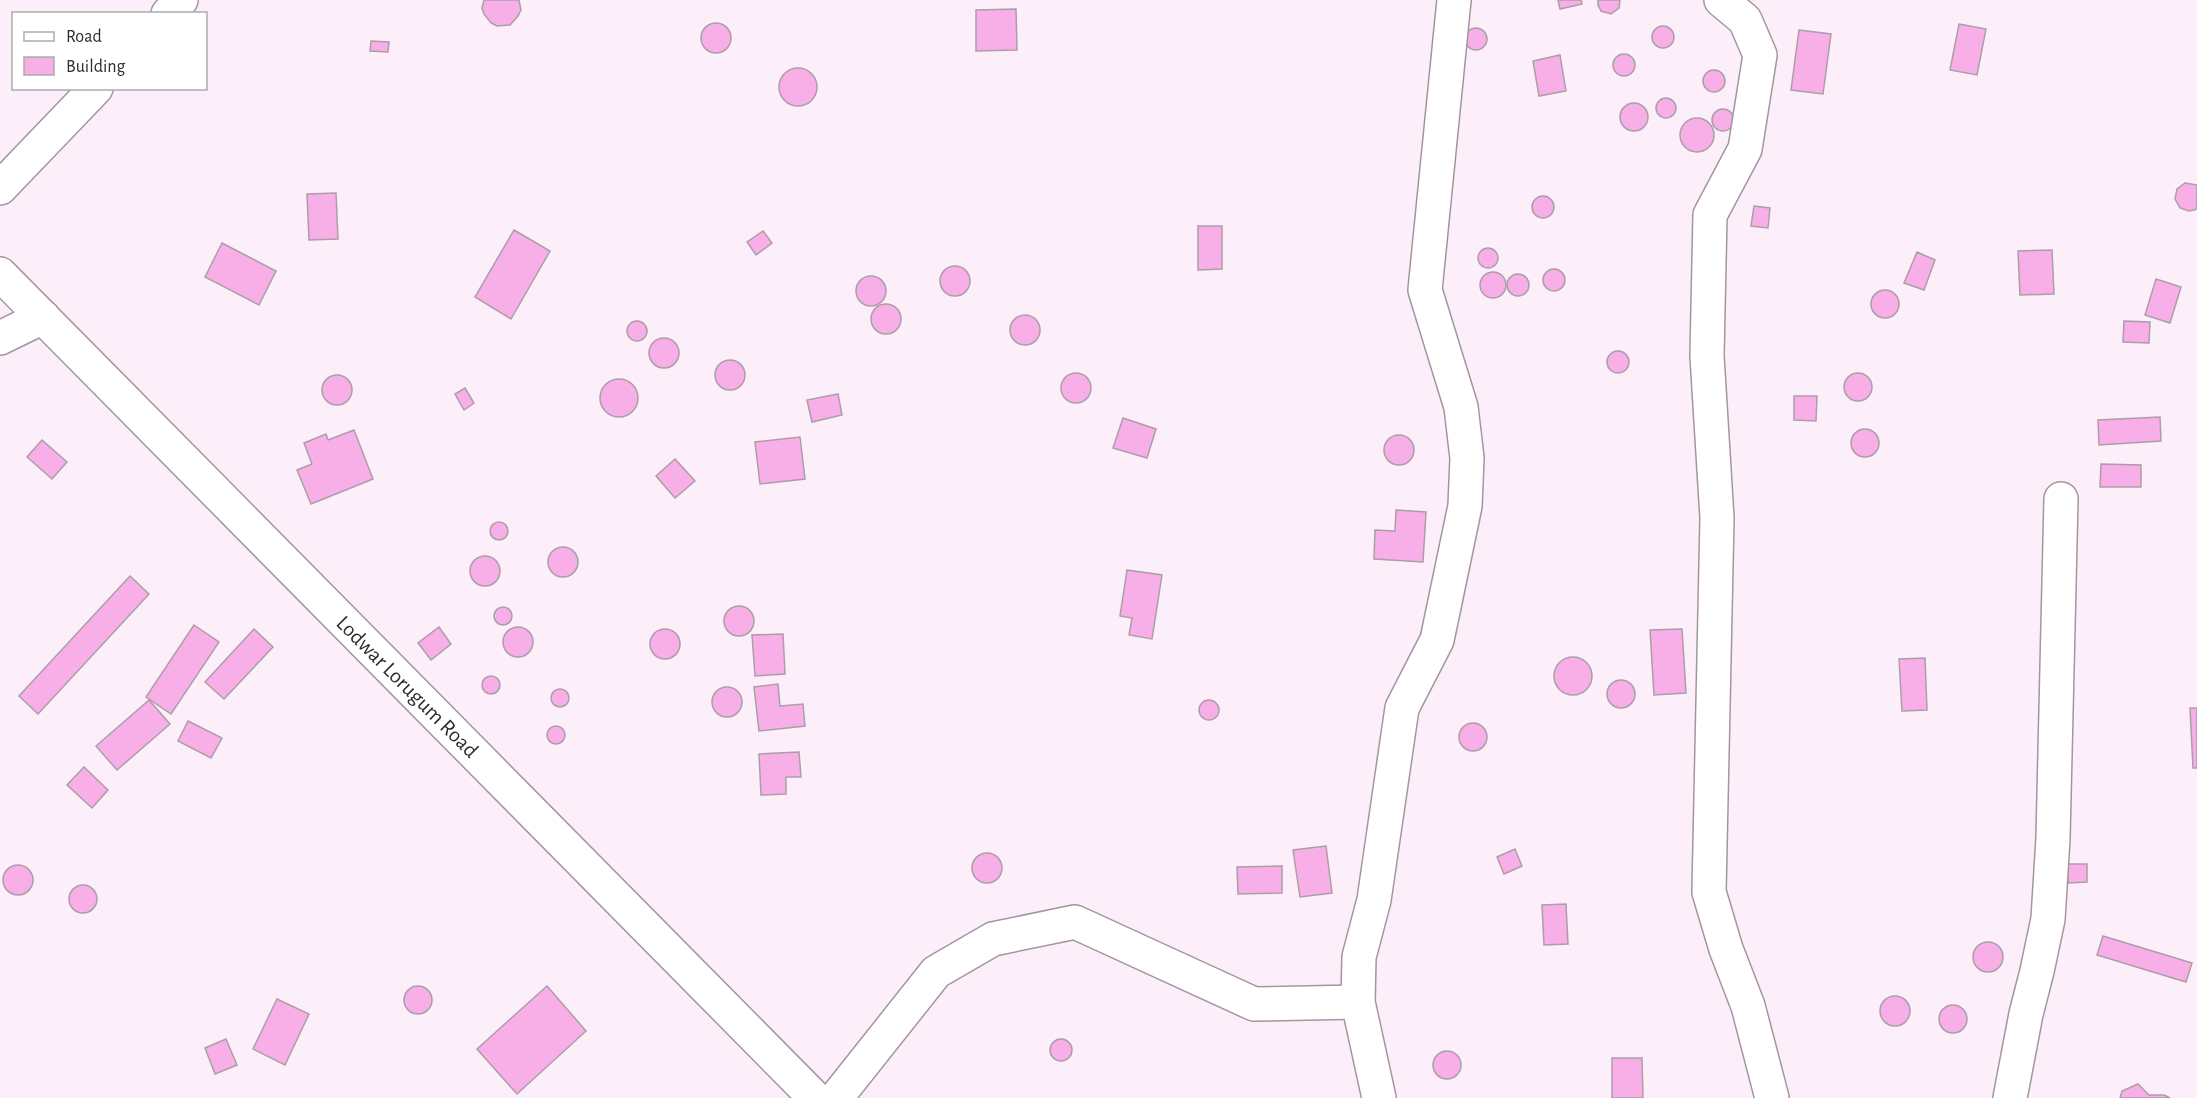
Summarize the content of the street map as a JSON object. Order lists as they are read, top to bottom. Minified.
{"streets":{"street":["Lodwar Lorugum Road"]},"legend":["Road","Building"]}
